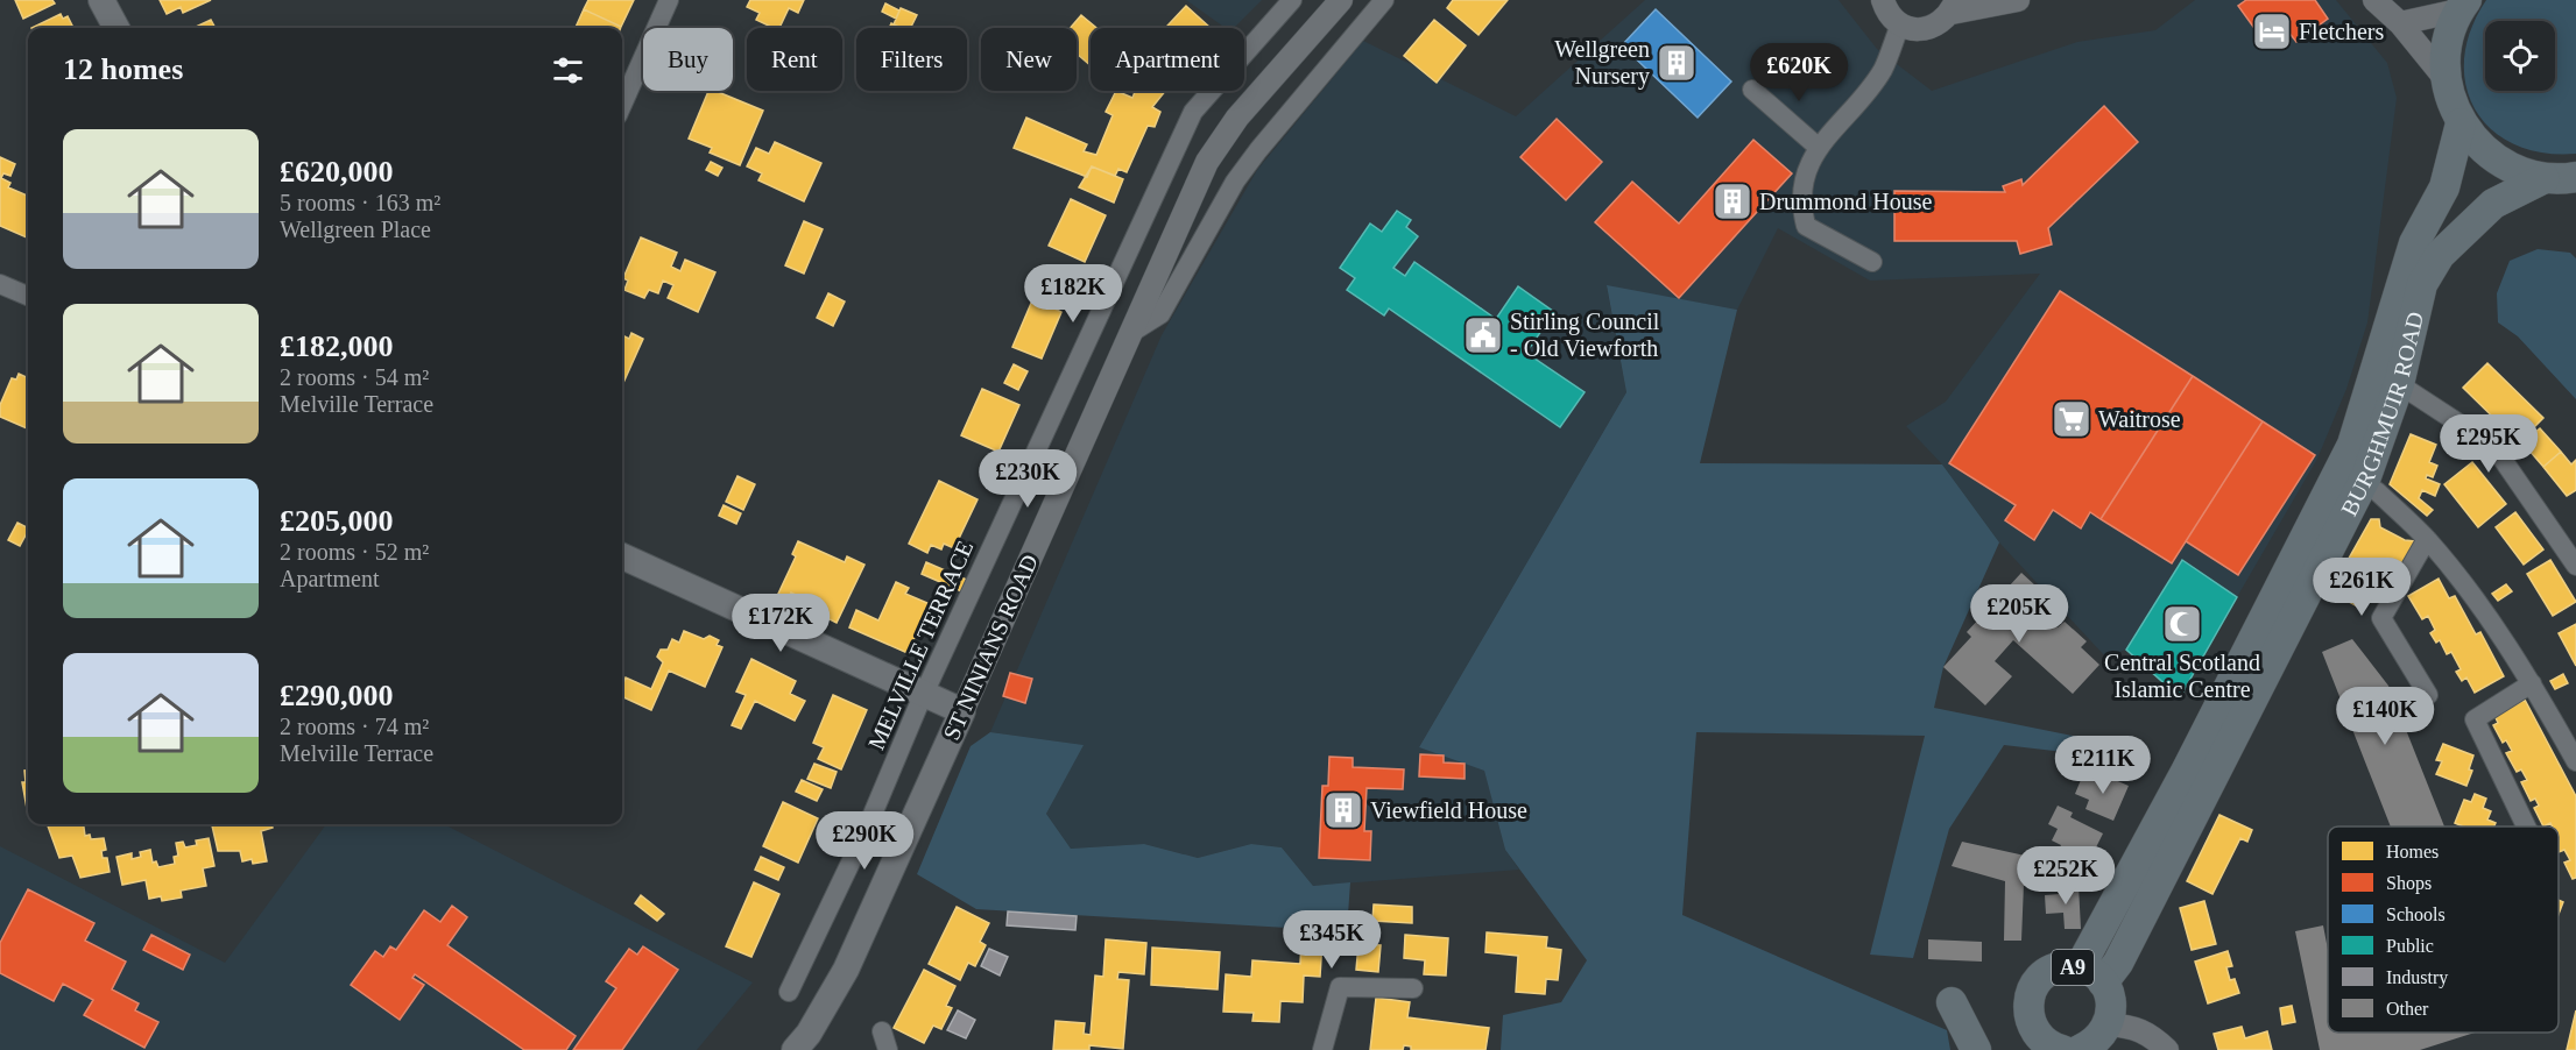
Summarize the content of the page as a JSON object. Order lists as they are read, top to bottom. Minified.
{"streets":{"main road":["BURGHMUIR ROAD","ST NINIANS ROAD","A9"],"street":["MELVILLE TERRACE"]},"crossings":[["BURGHMUIR ROAD","A9"]],"places":{"hotel":["Fletchers"],"building":["Wellgreen Nursery","Drummond House","Viewfield House"],"public building":["Stirling Council - Old Viewforth"],"supermarket":["Waitrose"],"mosque":["Central Scotland Islamic Centre"]},"legend":["Homes","Shops","Schools","Public","Industry","Other"],"page":{"chip":["Buy","Rent","Filters","New","Apartment"],"heading":"12 homes","price":["£620K","£182K","£295K","£230K","£261K","£205K","£172K","£140K","£211K","£290K","£252K","£345K"],"list":[{"name":"£620,000","note":"5 rooms · 163 m² · Wellgreen Place"},{"name":"£182,000","note":"2 rooms · 54 m² · Melville Terrace"},{"name":"£205,000","note":"2 rooms · 52 m² · Apartment"},{"name":"£290,000","note":"2 rooms · 74 m² · Melville Terrace"}]}}
